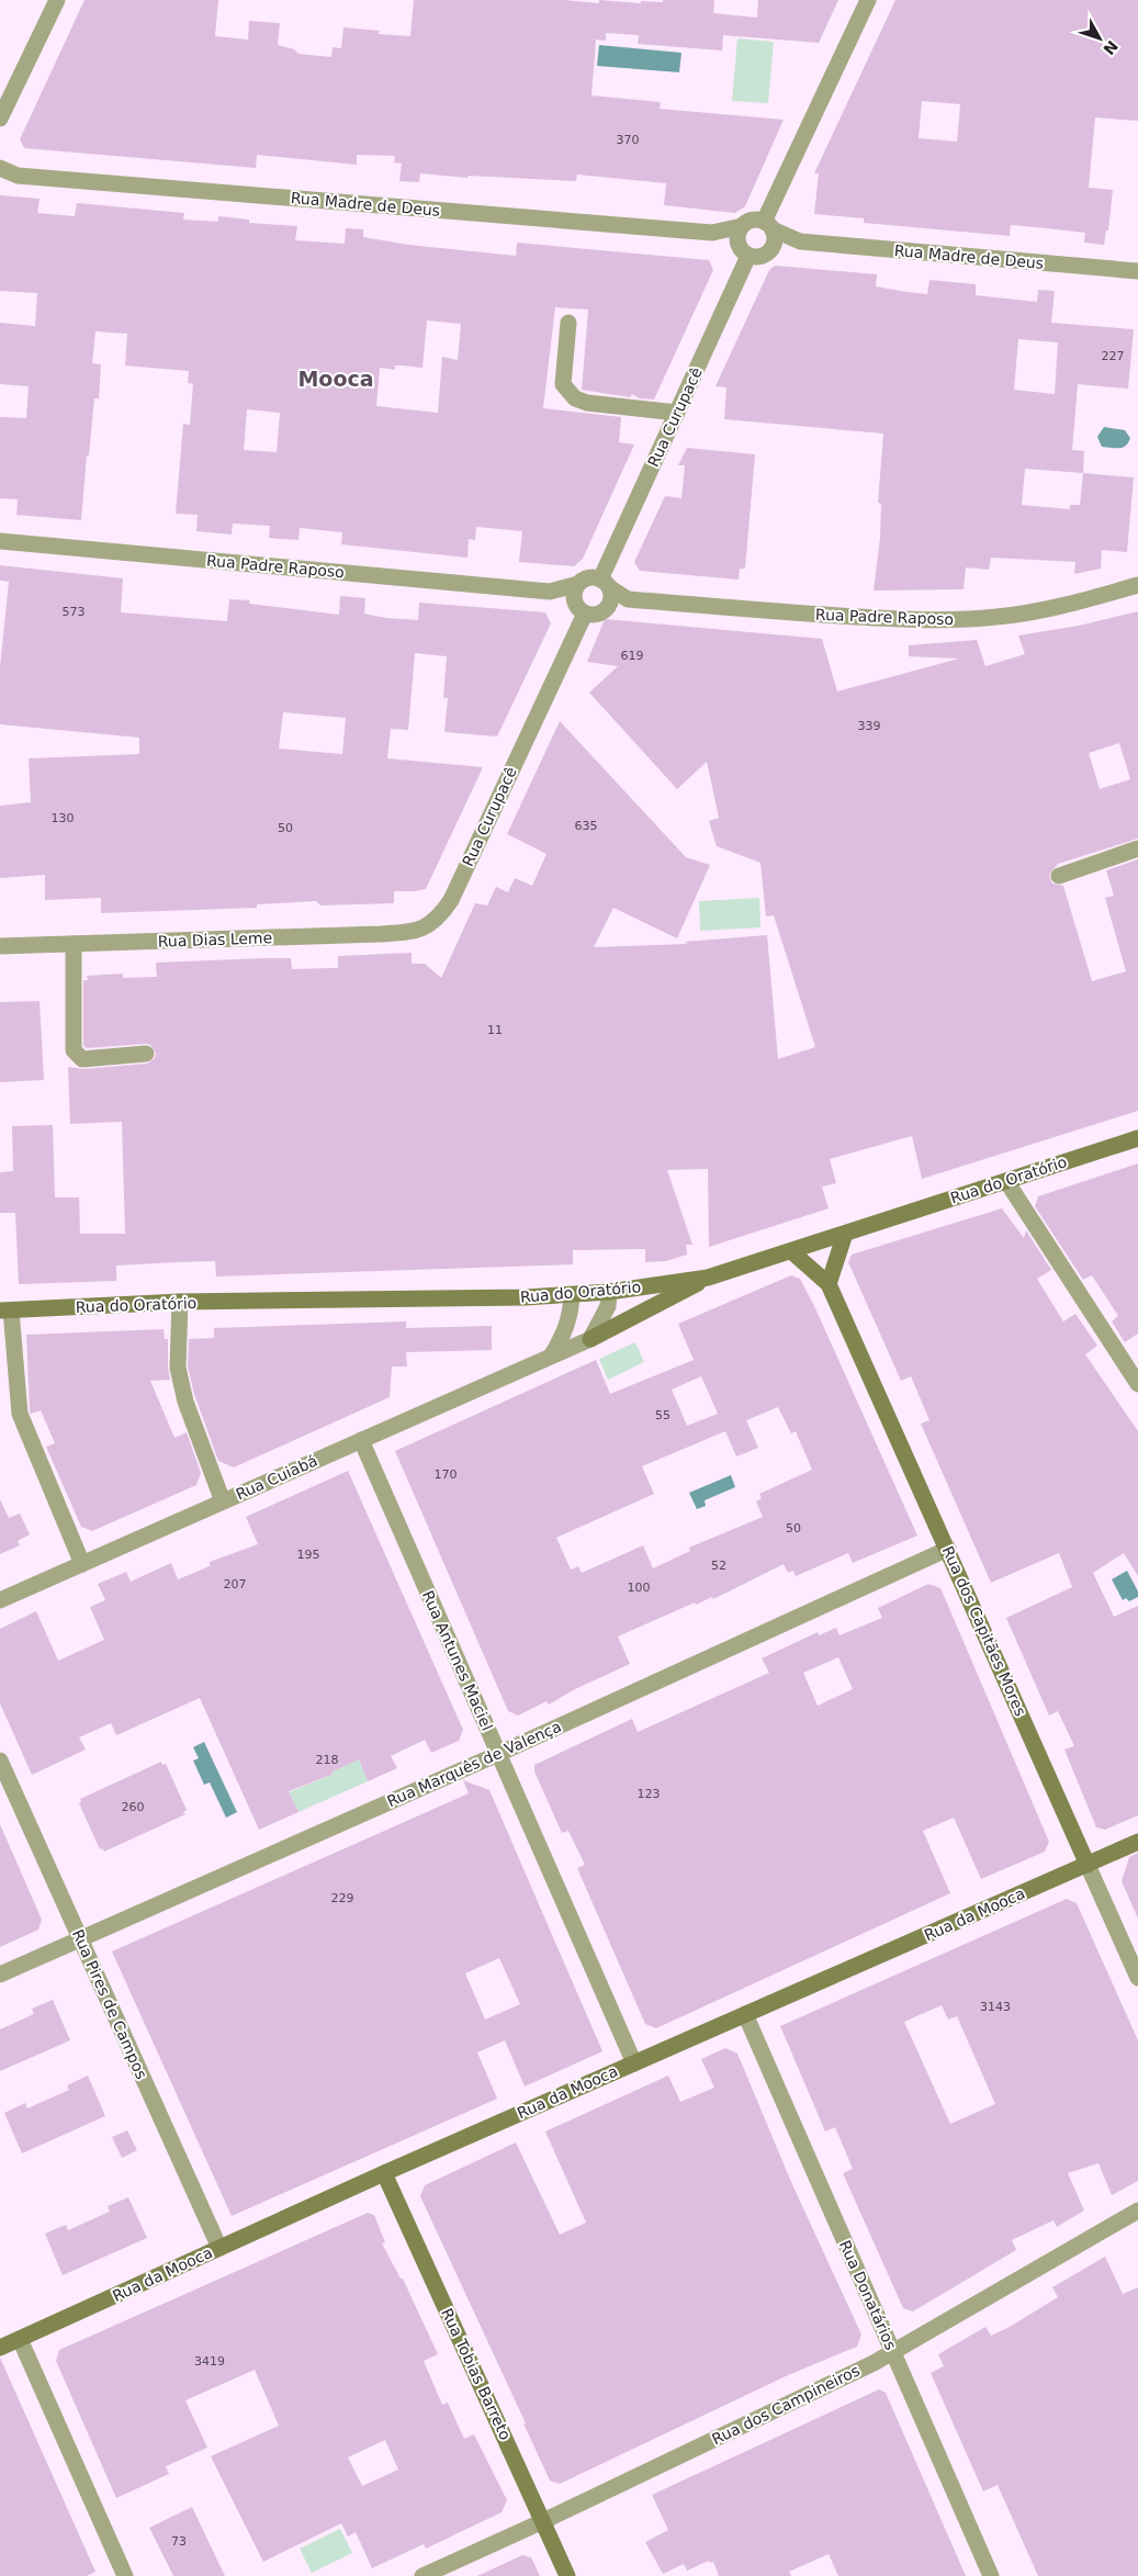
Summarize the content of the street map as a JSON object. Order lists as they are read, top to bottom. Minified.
{"streets":{"street":["Rua Madre de Deus","Rua Curupacê","Rua Padre Raposo","Rua Dias Leme","Rua do Oratório","Rua Cuiabá","Rua dos Capitães Mores","Rua Antunes Maciel","Rua Marquês de Valença","Rua da Mooca","Rua Pires de Campos","Rua Donatários","Rua Tobias Barreto","Rua dos Campineiros"]},"crossings":[["Rua Madre de Deus","Rua Curupacê"],["Rua Curupacê","Rua Padre Raposo"],["Rua Curupacê","Rua Dias Leme"],["Rua do Oratório","Rua dos Capitães Mores"],["Rua Cuiabá","Rua Antunes Maciel"],["Rua dos Capitães Mores","Rua Marquês de Valença"],["Rua dos Capitães Mores","Rua da Mooca"],["Rua Antunes Maciel","Rua Marquês de Valença"],["Rua Antunes Maciel","Rua da Mooca"],["Rua Marquês de Valença","Rua Pires de Campos"],["Rua da Mooca","Rua Pires de Campos"],["Rua da Mooca","Rua Donatários"],["Rua da Mooca","Rua Tobias Barreto"],["Rua Donatários","Rua dos Campineiros"],["Rua Tobias Barreto","Rua dos Campineiros"]],"districts":["Mooca"],"house_numbers":["370","227","573","619","339","130","635","50","11","55","170","50","195","52","207","100","218","123","260","229","3143","3419","73"],"north":"bottom right"}
